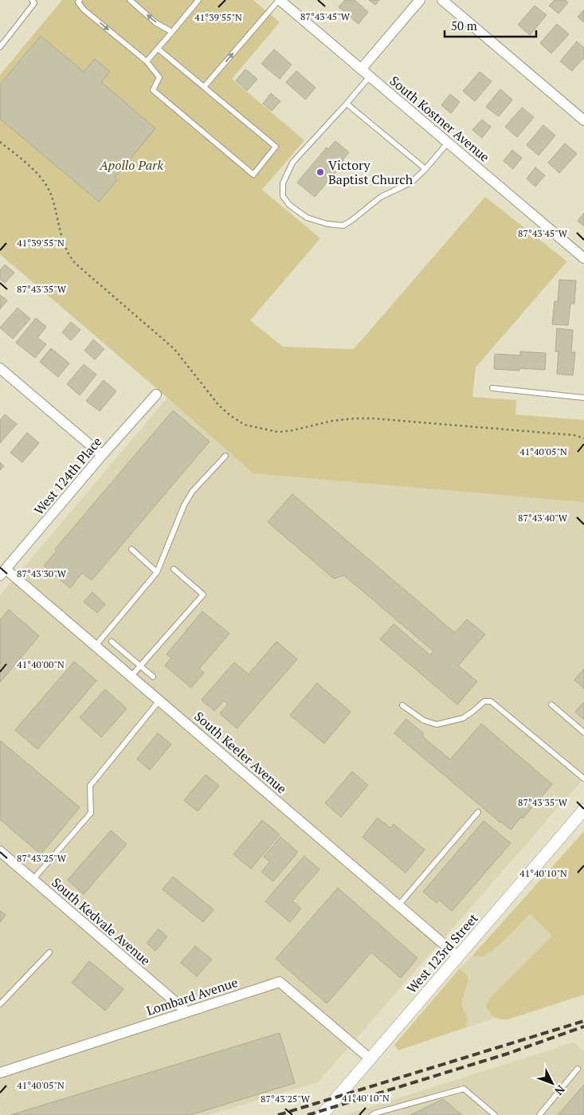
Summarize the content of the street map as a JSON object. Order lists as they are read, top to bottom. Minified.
{"streets":{"street":["South Kostner Avenue","West 124th Place","South Keeler Avenue","South Kedvale Avenue","West 123rd Street","Lombard Avenue"]},"crossings":[["West 124th Place","South Keeler Avenue"],["South Keeler Avenue","West 123rd Street"],["South Kedvale Avenue","Lombard Avenue"],["West 123rd Street","Lombard Avenue"]],"parks":["Apollo Park"],"places":["Victory Baptist Church"],"scale_bar":"50 m","north":"bottom right","coordinates":["87°43'45\"W","41°39'55\"N","87°43'35\"W","41°40'05\"N","87°43'40\"W","87°43'30\"W","41°40'00\"N","87°43'25\"W","41°40'10\"N"]}
